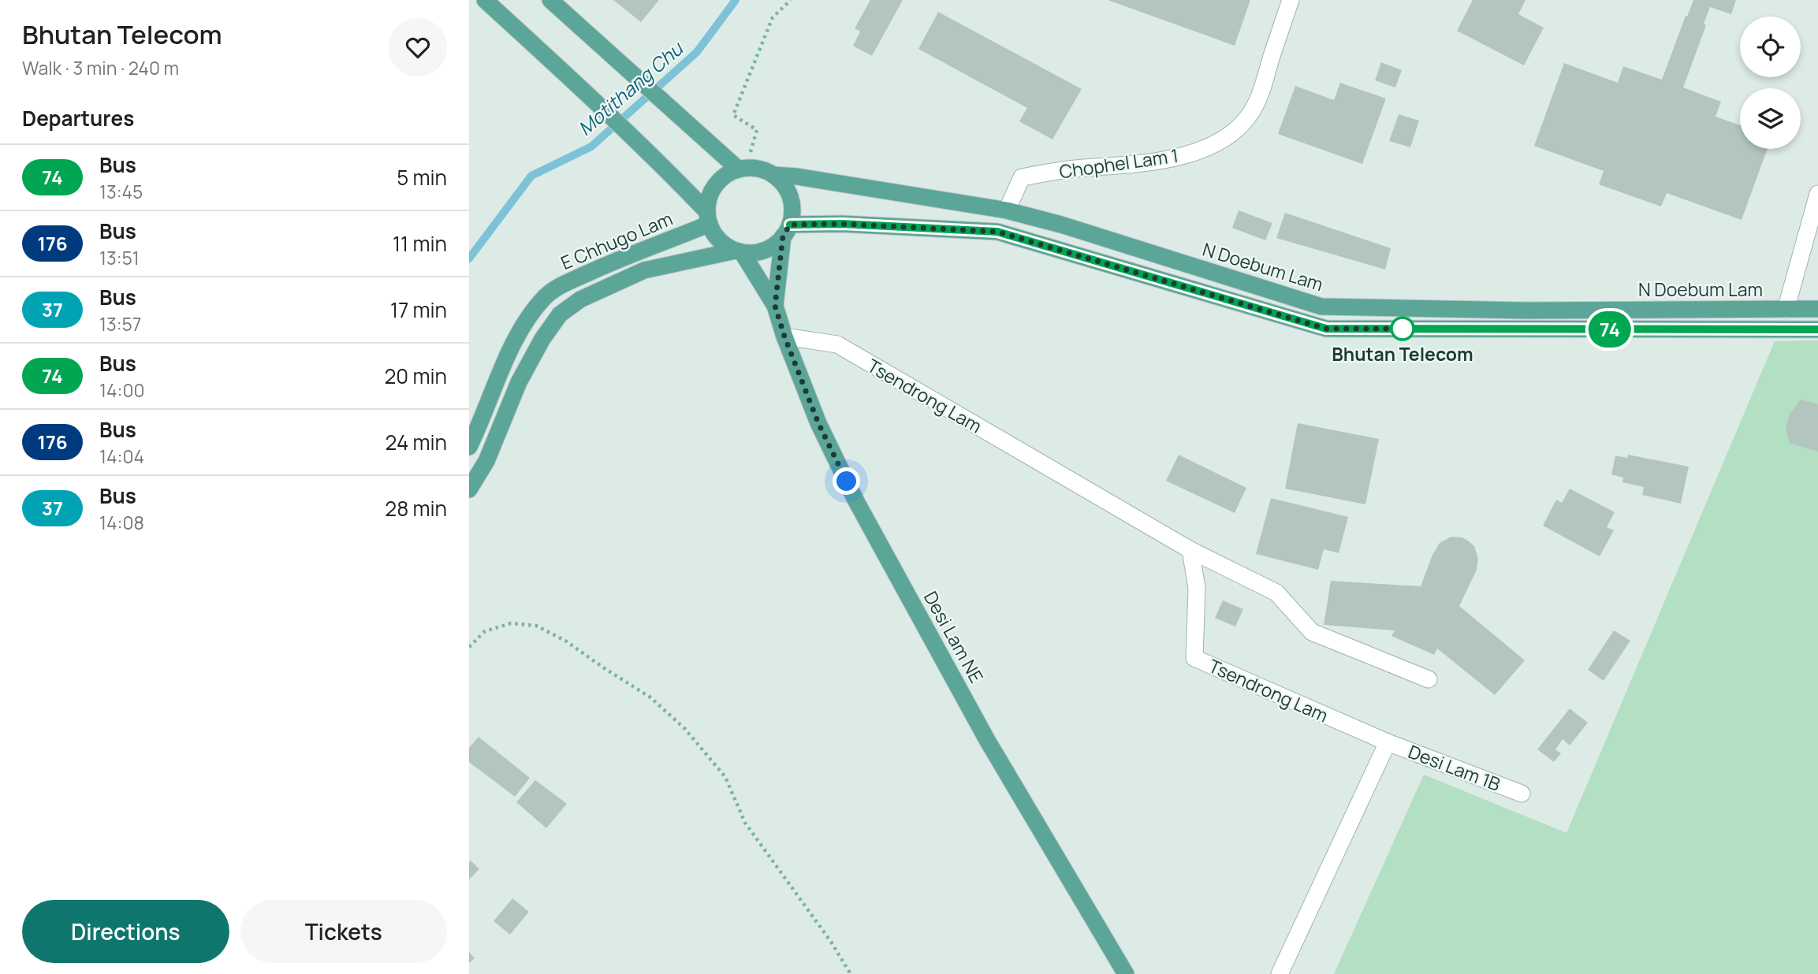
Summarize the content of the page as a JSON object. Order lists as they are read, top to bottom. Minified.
{"streets":{"main road":["E Chhugo Lam","N Doebum Lam","Desi Lam NE"],"lane":["Chophel Lam 1","Tsendrong Lam","Desi Lam 1B"]},"crossings":[["Chophel Lam 1","N Doebum Lam"],["E Chhugo Lam","N Doebum Lam"],["Tsendrong Lam","Desi Lam NE"],["Tsendrong Lam","Desi Lam 1B"]],"water":["Motithang Chu"],"places":["Bhutan Telecom"],"lines":["bus line 74"],"page":{"heading":[["Bhutan Telecom","Walk · 3 min · 240 m"],"Departures"],"on_map":"74","list":[{"mark":"74","name":"Bus","note":"13:45","value":"5 min"},{"mark":"176","name":"Bus","note":"13:51","value":"11 min"},{"mark":"37","name":"Bus","note":"13:57","value":"17 min"},{"mark":"74","name":"Bus","note":"14:00","value":"20 min"},{"mark":"176","name":"Bus","note":"14:04","value":"24 min"},{"mark":"37","name":"Bus","note":"14:08","value":"28 min"}],"buttons":["Directions","Tickets"]}}
